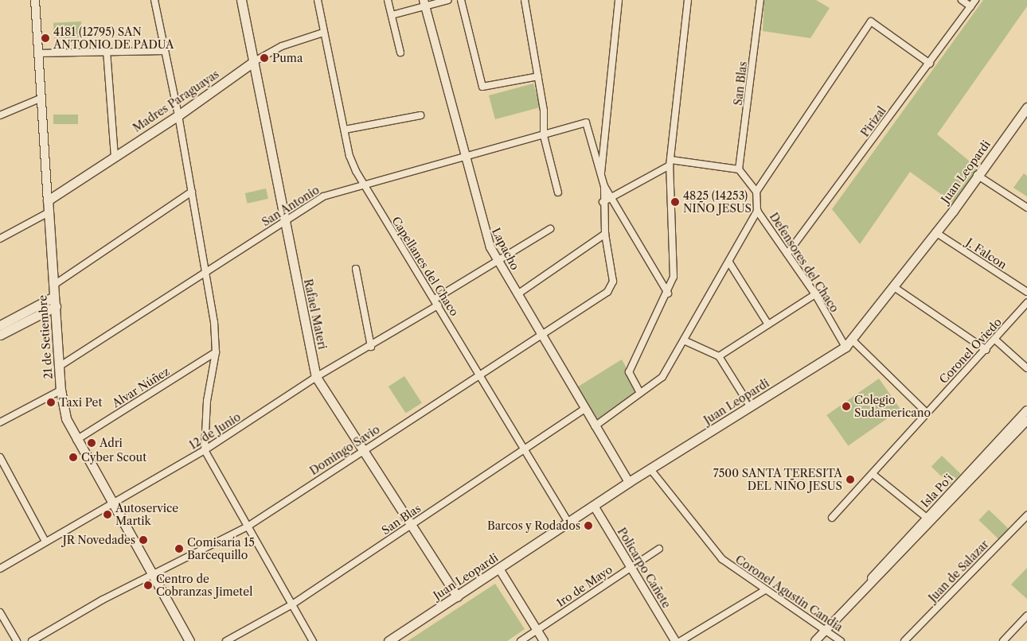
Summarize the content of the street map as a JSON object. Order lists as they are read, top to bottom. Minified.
{"streets":{"main road":["Madres Paraguayas","Juan Leopardi","Rafael Materi","21 de Setiembre"],"street":["San Blas","Pirizal","San Antonio","Lapacho","J. Falcon","Defensores del Chaco","Capellanes del Chaco","Coronel Oviedo","Alvar Núñez","12 de Junio","Domingo Savio","Isla Po'i","Policarpo Cañete","Juan de Salazar","1ro de Mayo","Coronel Agustin Candia"]},"crossings":[["San Blas","Lapacho"],["San Blas","Capellanes del Chaco"],["San Blas","Rafael Materi"],["Madres Paraguayas","Capellanes del Chaco"],["Madres Paraguayas","Rafael Materi"],["Madres Paraguayas","21 de Setiembre"],["Pirizal","Defensores del Chaco"],["Juan Leopardi","Lapacho"],["Juan Leopardi","J. Falcon"],["Juan Leopardi","Defensores del Chaco"],["Juan Leopardi","Capellanes del Chaco"],["Juan Leopardi","Rafael Materi"],["Juan Leopardi","Policarpo Cañete"],["Juan Leopardi","Coronel Agustin Candia"],["San Antonio","Lapacho"],["San Antonio","Capellanes del Chaco"],["San Antonio","Rafael Materi"],["San Antonio","21 de Setiembre"],["Lapacho","12 de Junio"],["Lapacho","Domingo Savio"],["Defensores del Chaco","Coronel Oviedo"],["Capellanes del Chaco","12 de Junio"],["Capellanes del Chaco","Domingo Savio"],["Rafael Materi","12 de Junio"],["Rafael Materi","Domingo Savio"],["21 de Setiembre","Alvar Núñez"],["21 de Setiembre","12 de Junio"],["21 de Setiembre","Domingo Savio"],["Isla Po'i","Coronel Agustin Candia"],["Policarpo Cañete","1ro de Mayo"]],"places":["4181 (12795) SAN ANTONIO DE PADUA","Puma","4825 (14253) NIÑO JESUS","Taxi Pet","Colegio Sudamericano","Adri","Cyber Scout","7500 SANTA TERESITA DEL NIÑO JESUS","Autoservice Martik","Barcos y Rodados","JR Novedades","Comisaría 15 Barcequillo","Centro de Cobranzas Jimetel"]}
